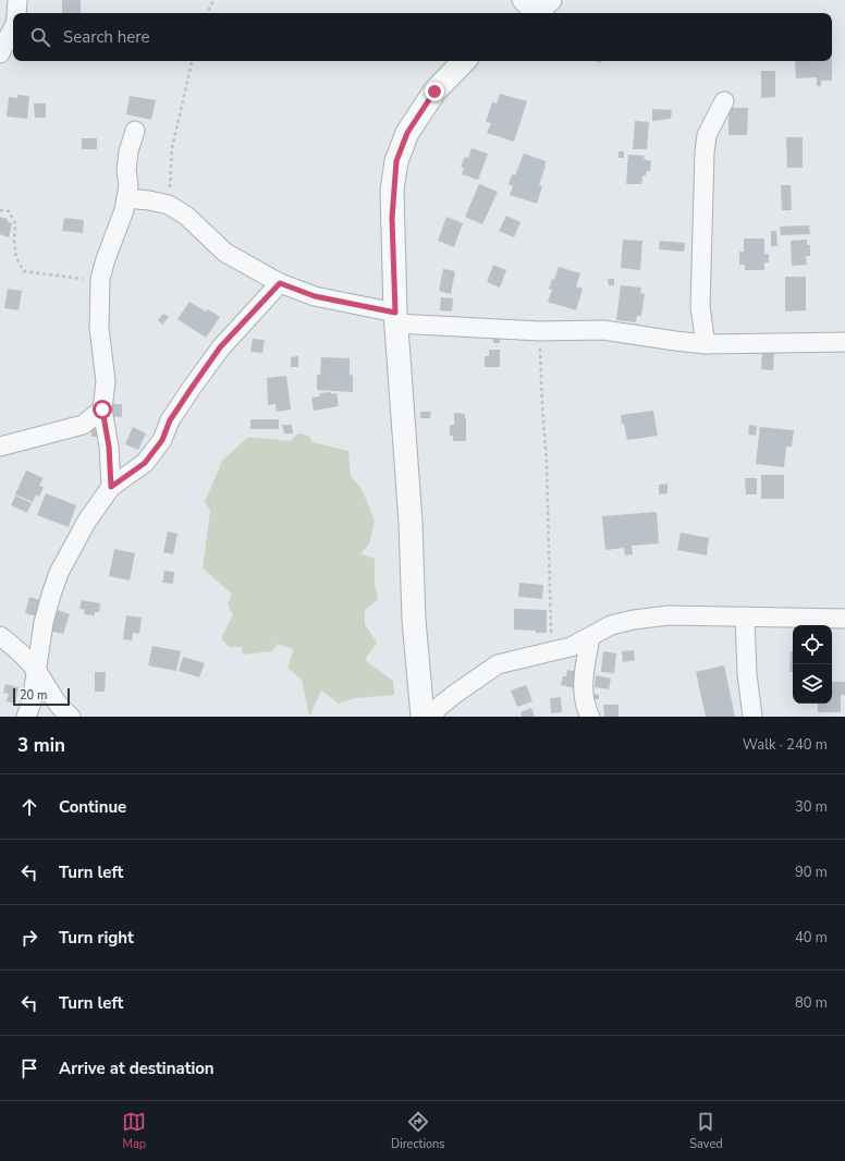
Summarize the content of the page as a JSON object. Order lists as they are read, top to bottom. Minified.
{"scale_bar":"20 m","page":{"search":"Search here","scale":"20 m","heading":["3 min","Walk · 240 m"],"list":[["Continue","30 m"],["Turn left","90 m"],["Turn right","40 m"],["Turn left","80 m"],"Arrive at destination"],"nav":["Map","Directions","Saved"]}}
